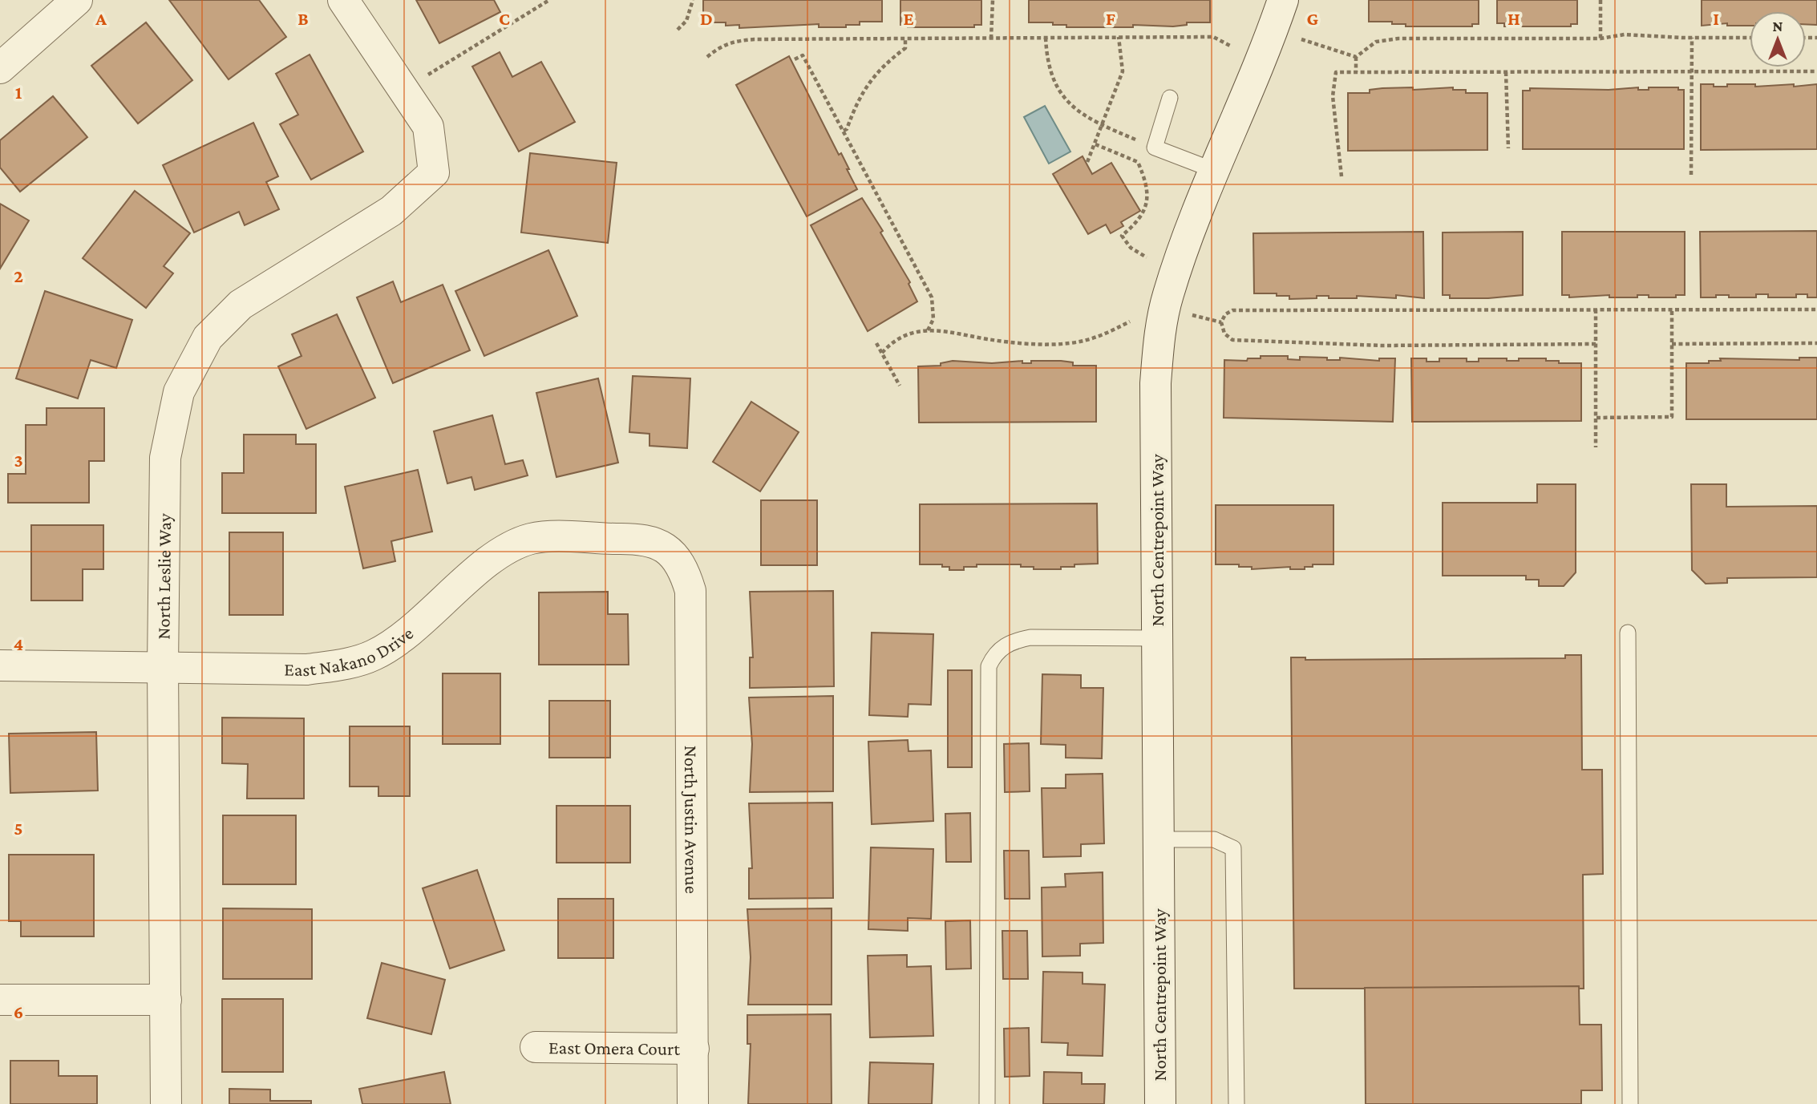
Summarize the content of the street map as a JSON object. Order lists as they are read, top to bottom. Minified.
{"streets":{"street":["North Centrepoint Way","North Leslie Way","East Nakano Drive","North Justin Avenue","East Omera Court"]},"crossings":[["North Leslie Way","East Nakano Drive"],["East Nakano Drive","North Justin Avenue"],["North Justin Avenue","East Omera Court"]],"north":"top","grid":{"columns":["A","B","C","D","E","F","G","H","I"],"rows":["1","2","3","4","5","6"]}}
